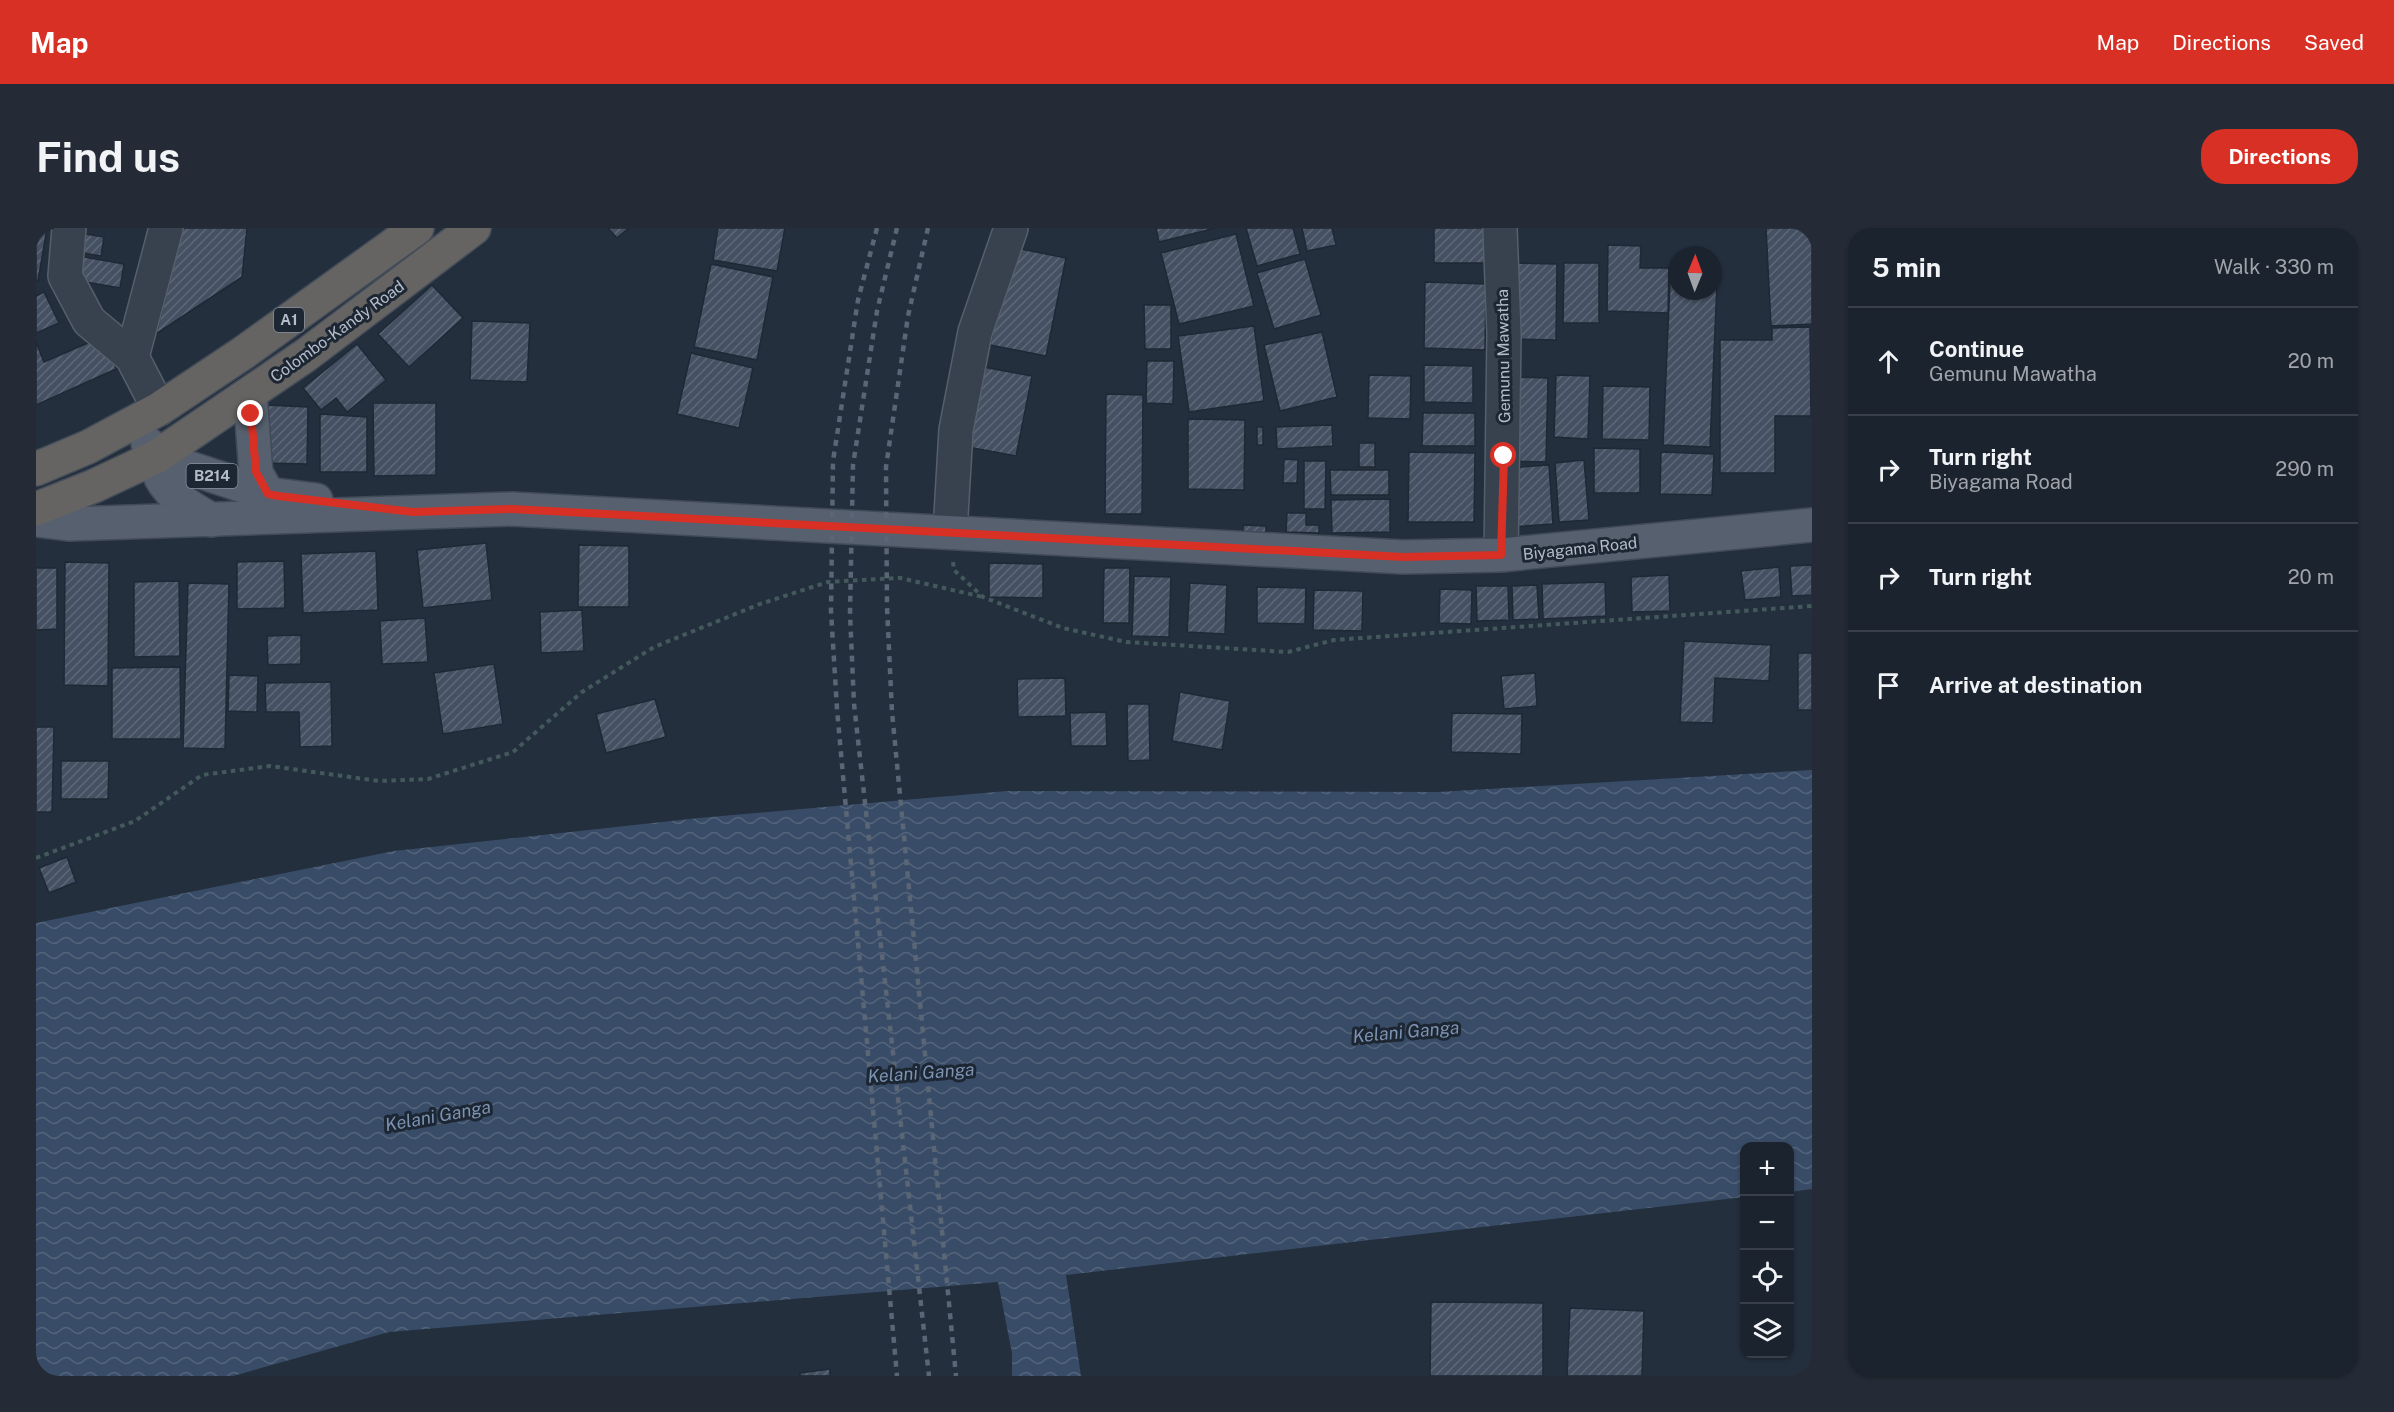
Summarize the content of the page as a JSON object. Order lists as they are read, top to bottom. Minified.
{"streets":{"highway":["A1","Colombo-Kandy Road"],"main road":["B214","Biyagama Road"],"street":["Gemunu Mawatha"]},"crossings":[["A1","B214"],["Colombo-Kandy Road","B214"],["Colombo-Kandy Road","Biyagama Road"],["Gemunu Mawatha","Biyagama Road"],["B214","Biyagama Road"]],"water":["Kelani Ganga"],"north":"top","page":{"header":"Map","nav":["Map","Directions","Saved"],"buttons":"Directions","title":"Find us","heading":["5 min","Walk · 330 m"],"list":[["Continue","Gemunu Mawatha","20 m"],["Turn right","Biyagama Road","290 m"],["Turn right","20 m"],"Arrive at destination"],"map_buttons":["+","−"]}}
